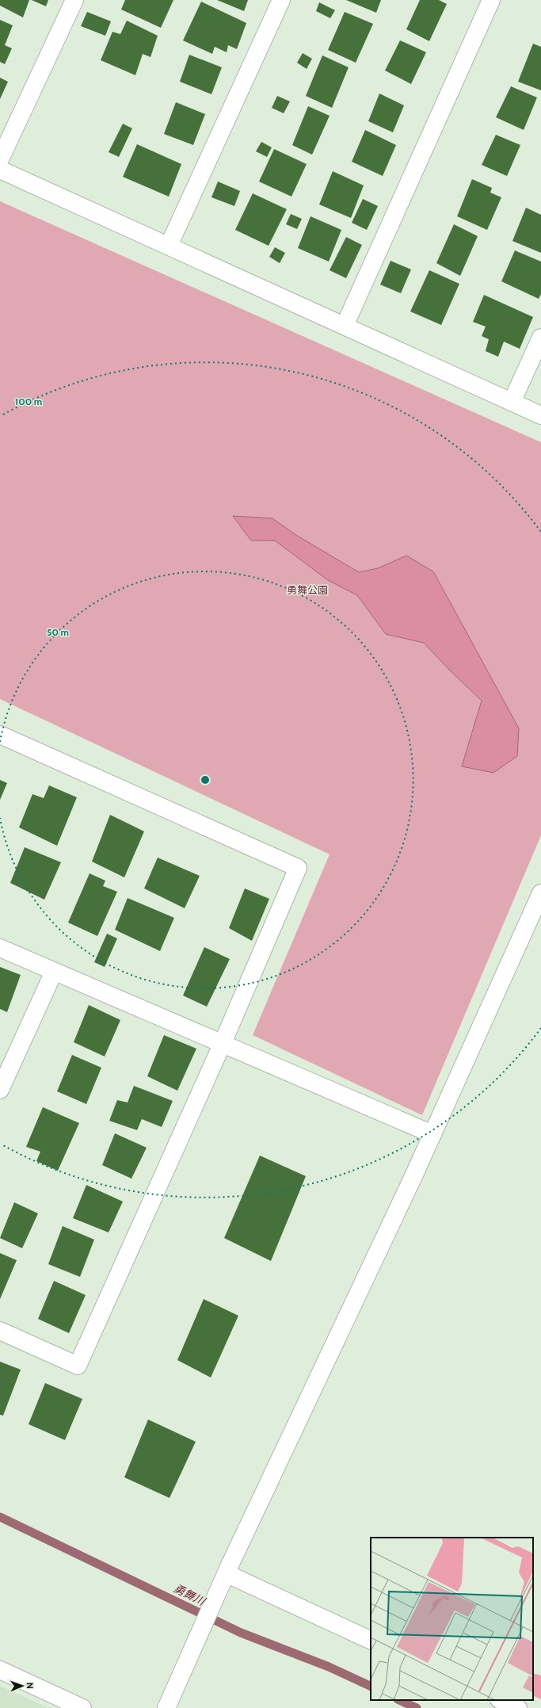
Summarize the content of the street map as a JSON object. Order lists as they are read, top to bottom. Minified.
{"water":["勇舞川"],"parks":["勇舞公園"],"north":"right","rings":["100 m","50 m"]}
